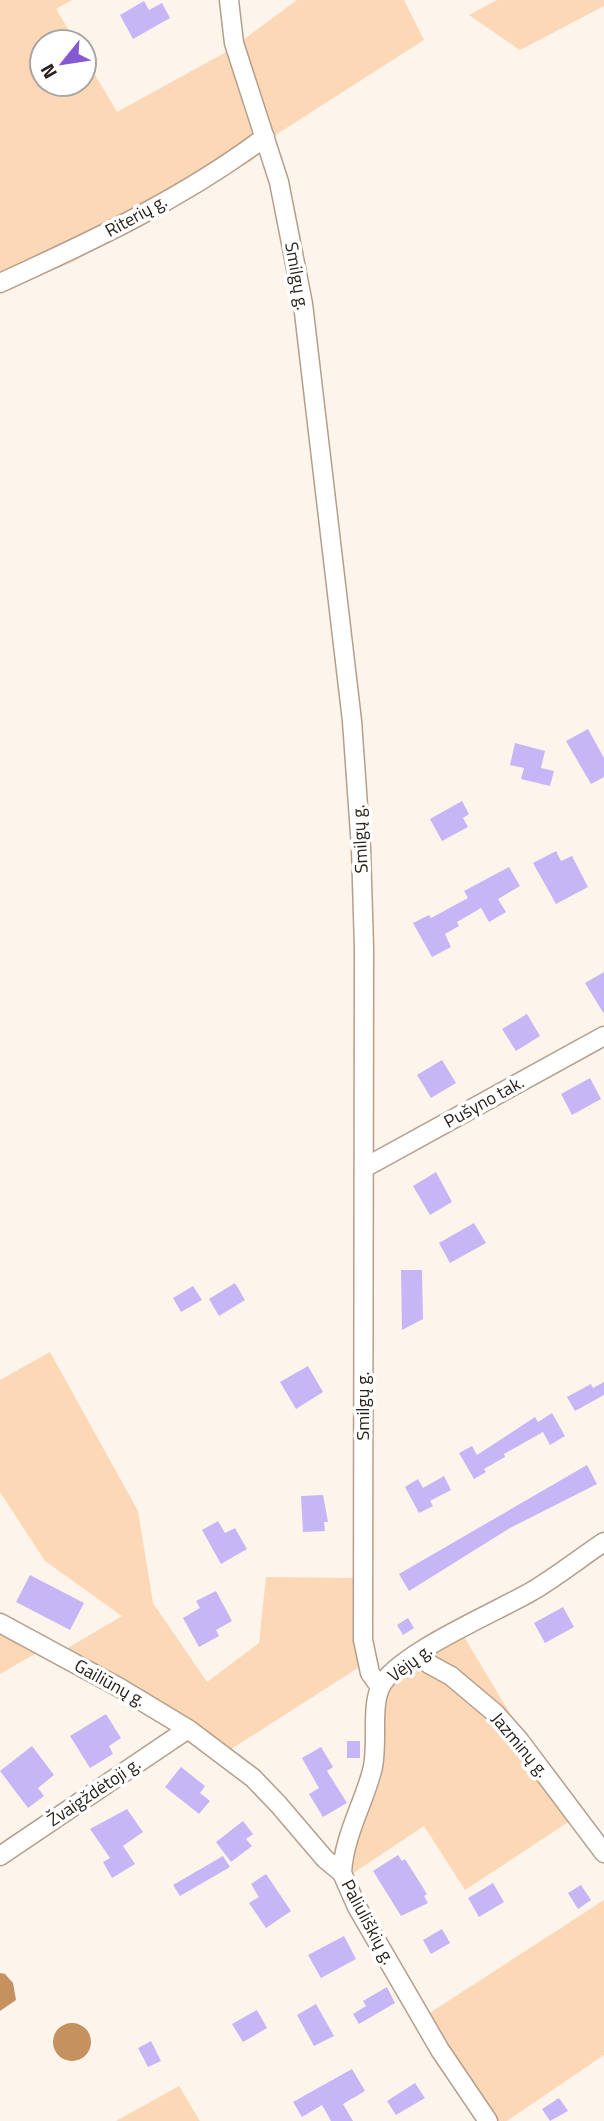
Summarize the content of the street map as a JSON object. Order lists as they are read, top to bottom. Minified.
{"streets":{"street":["Riterių g.","Smilgų g.","Pušyno tak.","Vėjų g.","Gailiūnų g.","Jazminų g.","Žvaigždėtoji g.","Paliuliškių g."]},"crossings":[["Riterių g.","Smilgų g."],["Smilgų g.","Pušyno tak."],["Smilgų g.","Vėjų g."],["Vėjų g.","Jazminų g."],["Vėjų g.","Paliuliškių g."],["Gailiūnų g.","Žvaigždėtoji g."],["Gailiūnų g.","Paliuliškių g."]],"north":"bottom left"}
